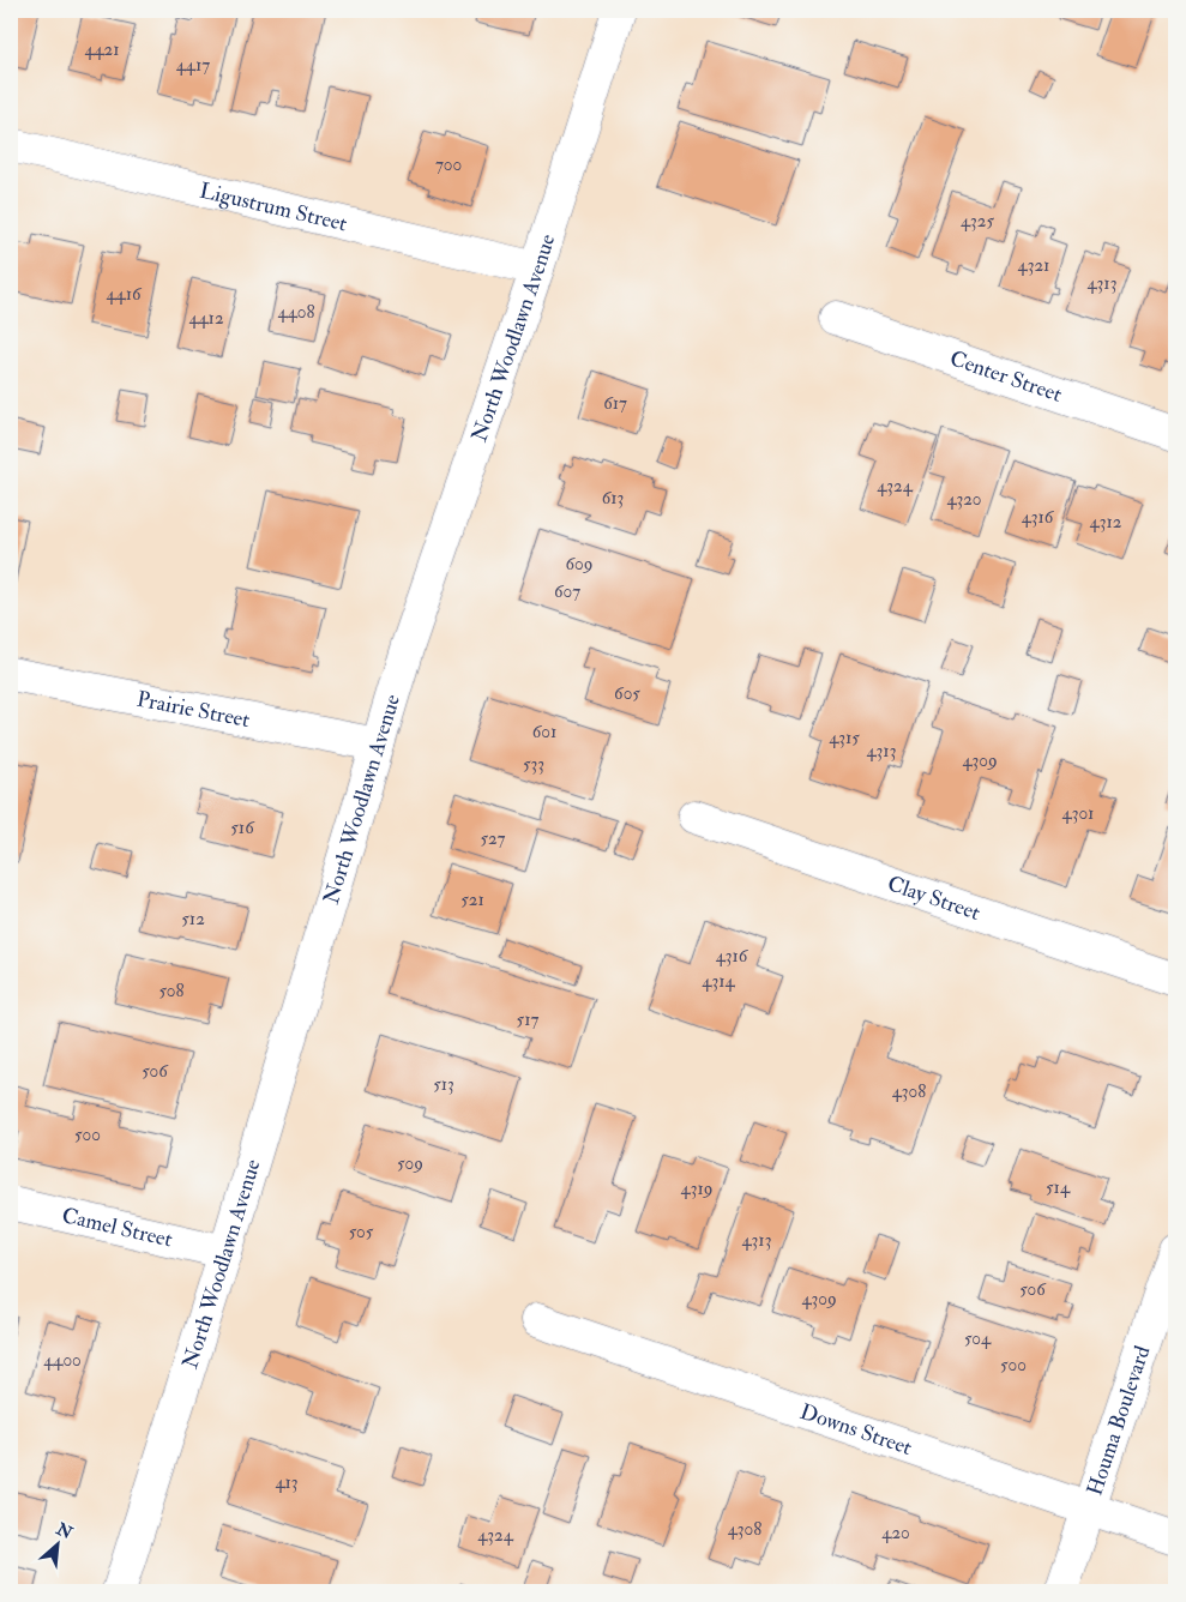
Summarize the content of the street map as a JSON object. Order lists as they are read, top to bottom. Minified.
{"streets":{"street":["Ligustrum Street","North Woodlawn Avenue","Center Street","Prairie Street","Clay Street","Camel Street","Houma Boulevard","Downs Street"]},"crossings":[["Ligustrum Street","North Woodlawn Avenue"],["North Woodlawn Avenue","Prairie Street"],["North Woodlawn Avenue","Camel Street"],["Houma Boulevard","Downs Street"]],"house_numbers":["4421","4417","700","4325","4321","4313","4416","4408","4412","617","4324","613","4320","4316","4312","609","607","605","601","4315","4313","4309","533","4301","516","527","521","512","4316","4314","508","517","506","513","4308","500","509","514","4319","505","4313","506","4309","504","4400","500","413","4308","420","4324"],"north":"top right"}
